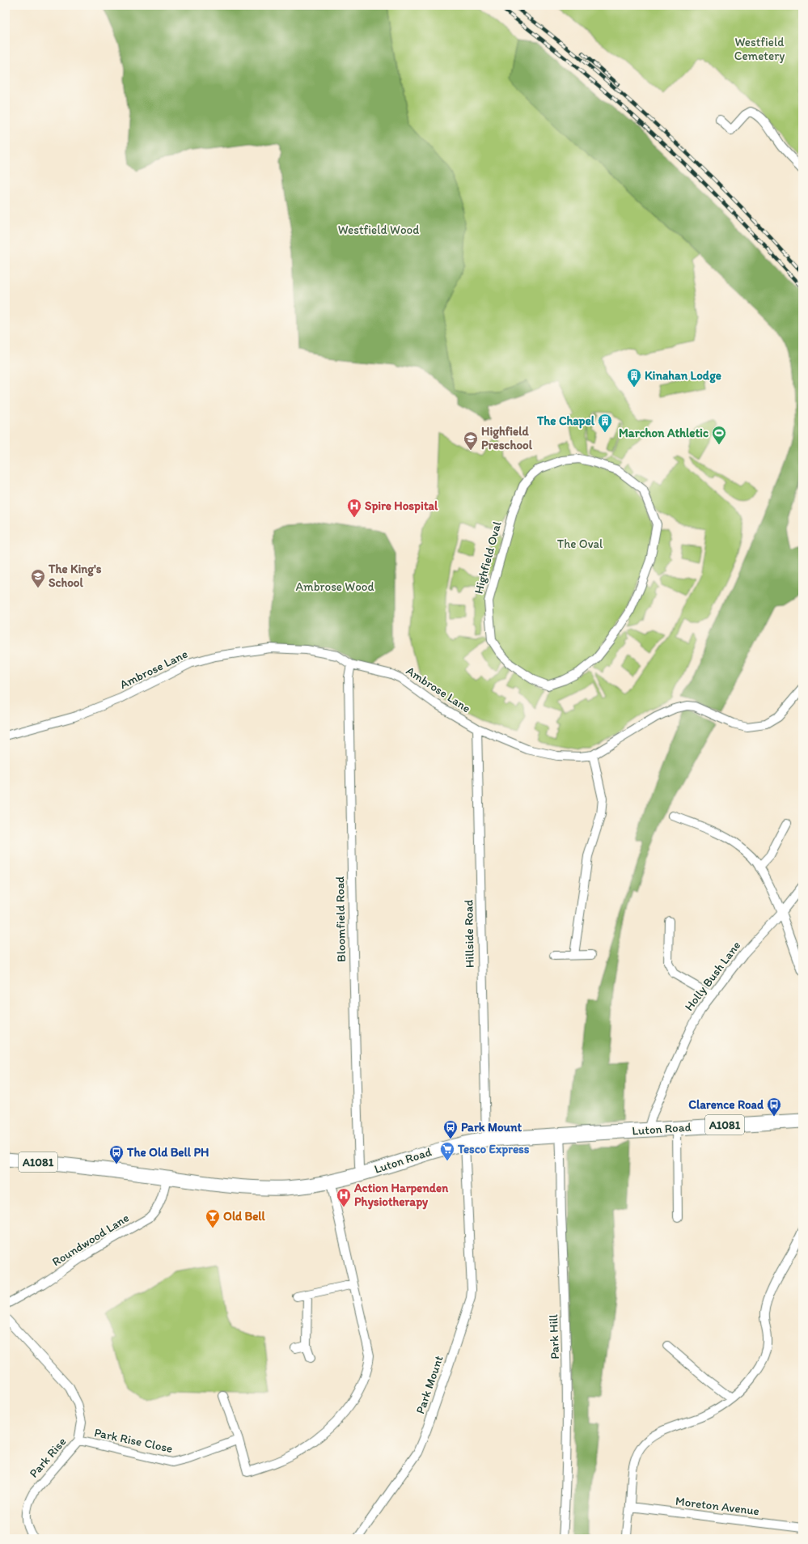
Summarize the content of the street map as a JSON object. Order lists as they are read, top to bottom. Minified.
{"streets":{"main road":["A1081","Luton Road"],"street":["Highfield Oval","Ambrose Lane","Bloomfield Road","Hillside Road","Holly Bush Lane","Roundwood Lane","Park Hill","Park Mount","Park Rise Close","Park Rise","Moreton Avenue"]},"crossings":[["Ambrose Lane","Bloomfield Road"],["Ambrose Lane","Hillside Road"],["Bloomfield Road","Luton Road"],["Hillside Road","Luton Road"],["Holly Bush Lane","Luton Road"],["Luton Road","Roundwood Lane"],["Luton Road","Park Hill"],["Luton Road","Park Mount"],["Park Rise Close","Park Rise"]],"parks":["Westfield Cemetery","Westfield Wood","The Oval","Ambrose Wood"],"places":{"building":["Kinahan Lodge","The Chapel"],"sports":["Marchon Athletic"],"school or university":["Highfield Preschool","The King's School"],"hospital":["Spire Hospital","Action Harpenden Physiotherapy"],"bus stop":["Clarence Road","Park Mount","The Old Bell PH"],"supermarket":["Tesco Express"],"bar":["Old Bell"]}}
